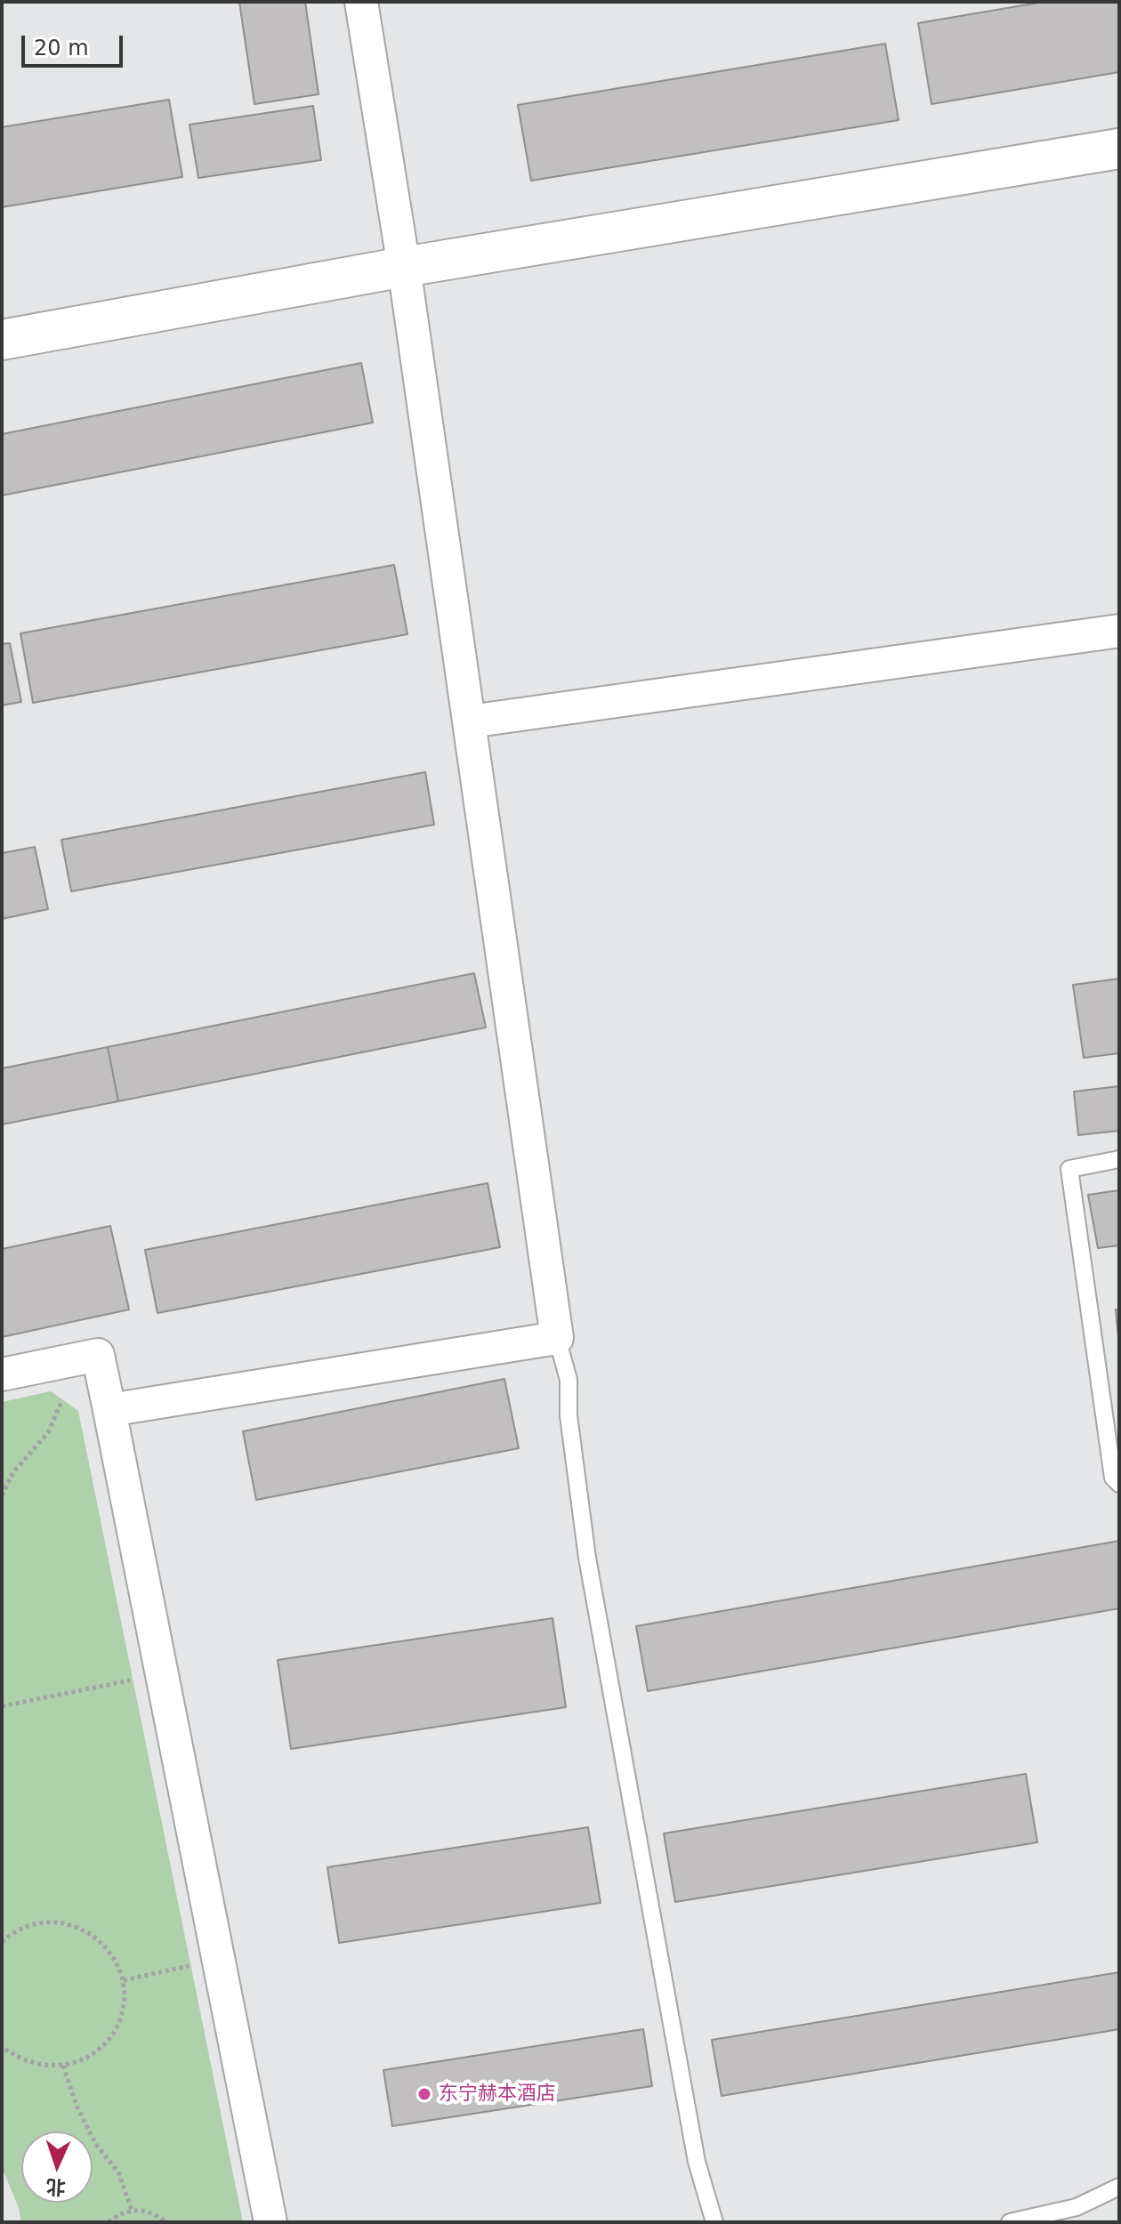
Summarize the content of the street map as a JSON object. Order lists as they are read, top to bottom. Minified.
{"places":["东宁赫本酒店"],"scale_bar":"20 m","north":"bottom"}
